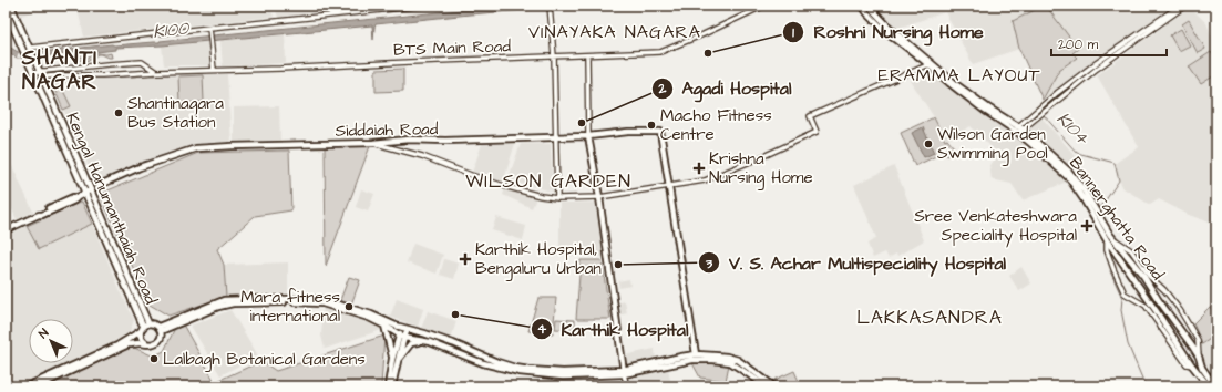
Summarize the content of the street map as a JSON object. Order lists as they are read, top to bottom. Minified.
{"streets":{"main road":["Siddaiah Road","Kengal Hanumanthaiah Road","Bannerghatta Road"],"street":["BTS Main Road"]},"crossings":[["BTS Main Road","Kengal Hanumanthaiah Road"],["Siddaiah Road","Kengal Hanumanthaiah Road"]],"districts":["VINAYAKA NAGARA","SHANTI NAGAR","ERAMMA LAYOUT","WILSON GARDEN","LAKKASANDRA"],"water":["K100","K104"],"places":{"other":["Roshni Nursing Home","Shantinagara Bus Station","Agadi Hospital","Macho Fitness Centre","Wilson Garden Swimming Pool","V. S. Achar Multispeciality Hospital","Mara fitness international","Karthik Hospital","Lalbagh Botanical Gardens"],"health":["Krishna Nursing Home","Sree Venkateshwara Speciality Hospital","Karthik Hospital, Bengaluru Urban"]},"scale_bar":"200 m","north":"top left"}
